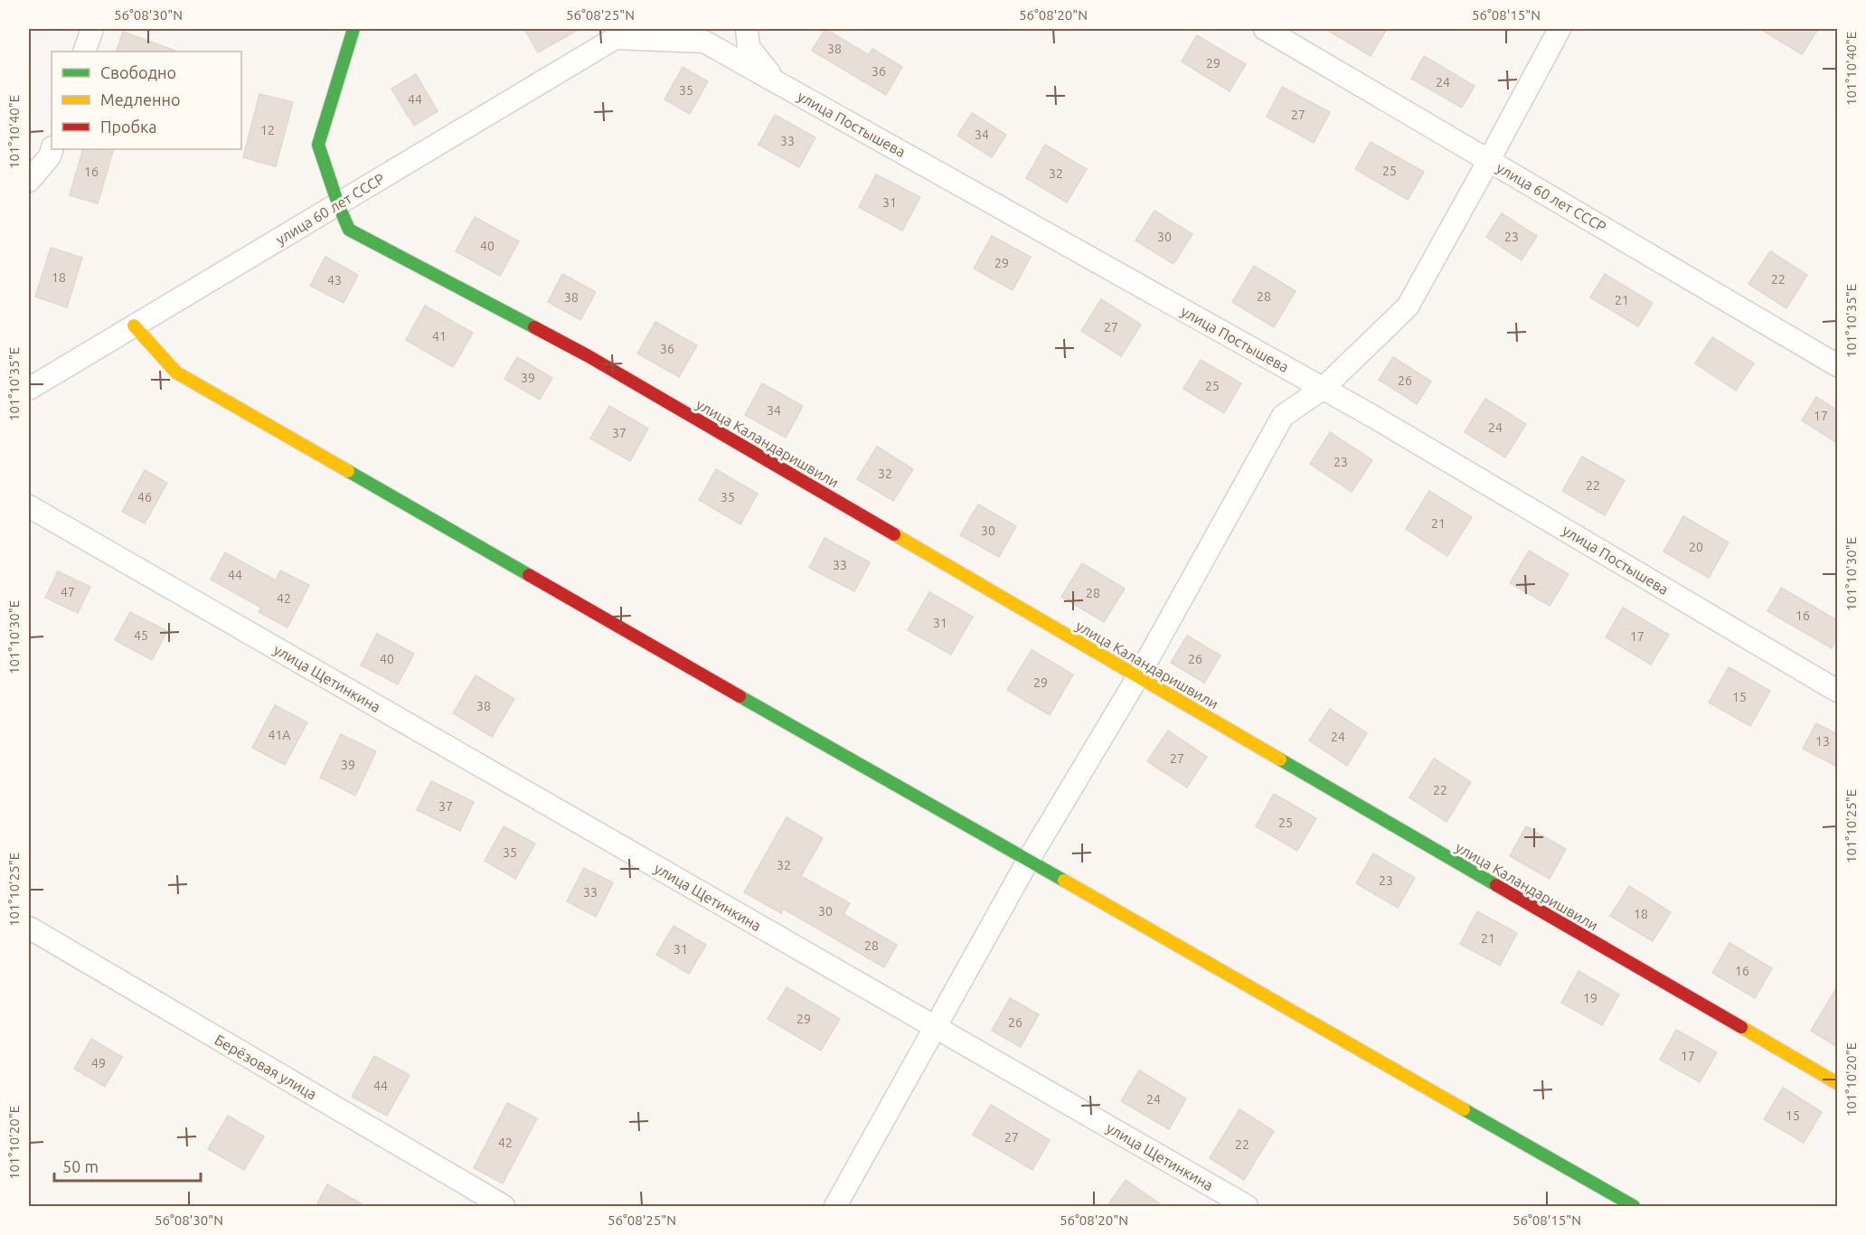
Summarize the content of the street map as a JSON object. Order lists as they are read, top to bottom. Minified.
{"streets":{"street":["улица Постышева","улица 60 лет СССР","улица Каландаришвили","улица Щетинкина","Берёзовая улица"]},"crossings":[["улица Постышева","улица 60 лет СССР"],["улица 60 лет СССР","улица Каландаришвили"]],"house_numbers":["38","29","36","24","35","44","27","12","34","33","25","16","32","31","30","23","40","29","18","22","43","28","38","21","27","41","36","39","26","25","34","17","24","37","23","32","22","46","35","21","30","20","33","44","47","28","42","16","31","45","17","40","26","29","15","38","41А","24","13","27","39","22","37","25","35","32","23","33","30","18","21","28","31","16","19","29","26","17","49","44","24","15","27","42","22"],"legend":["Свободно","Медленно","Пробка"],"scale_bar":"50 m","coordinates":["56°08'30\"N","56°08'25\"N","56°08'20\"N","56°08'15\"N","101°10'40\"E","101°10'35\"E","101°10'30\"E","101°10'25\"E","101°10'20\"E"]}
